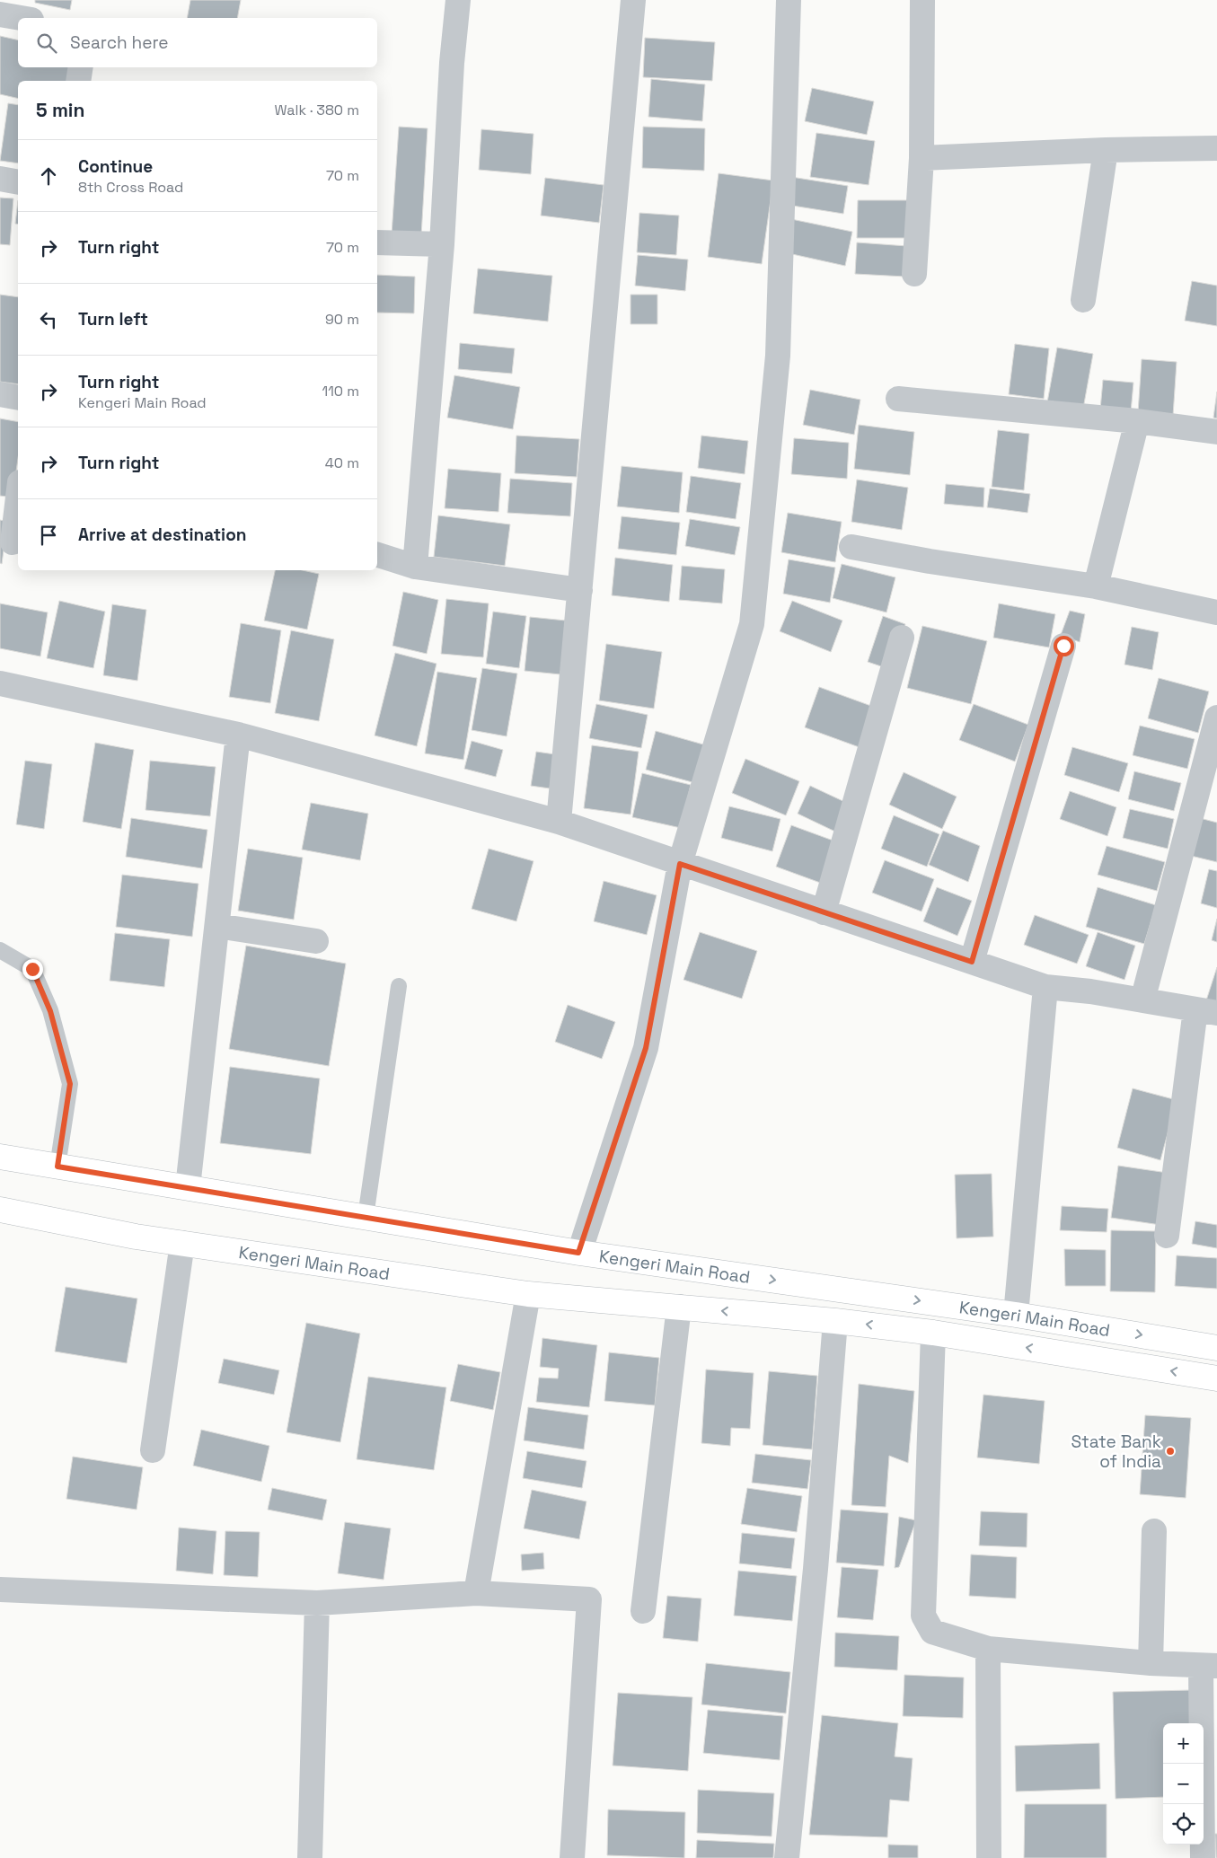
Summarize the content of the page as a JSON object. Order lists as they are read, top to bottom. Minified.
{"streets":{"main road":["Kengeri Main Road"]},"places":["State Bank of India"],"page":{"search":"Search here","heading":["5 min","Walk · 380 m"],"list":[["Continue","8th Cross Road","70 m"],["Turn right","70 m"],["Turn left","90 m"],["Turn right","Kengeri Main Road","110 m"],["Turn right","40 m"],"Arrive at destination"],"map_buttons":["+","−"]}}
